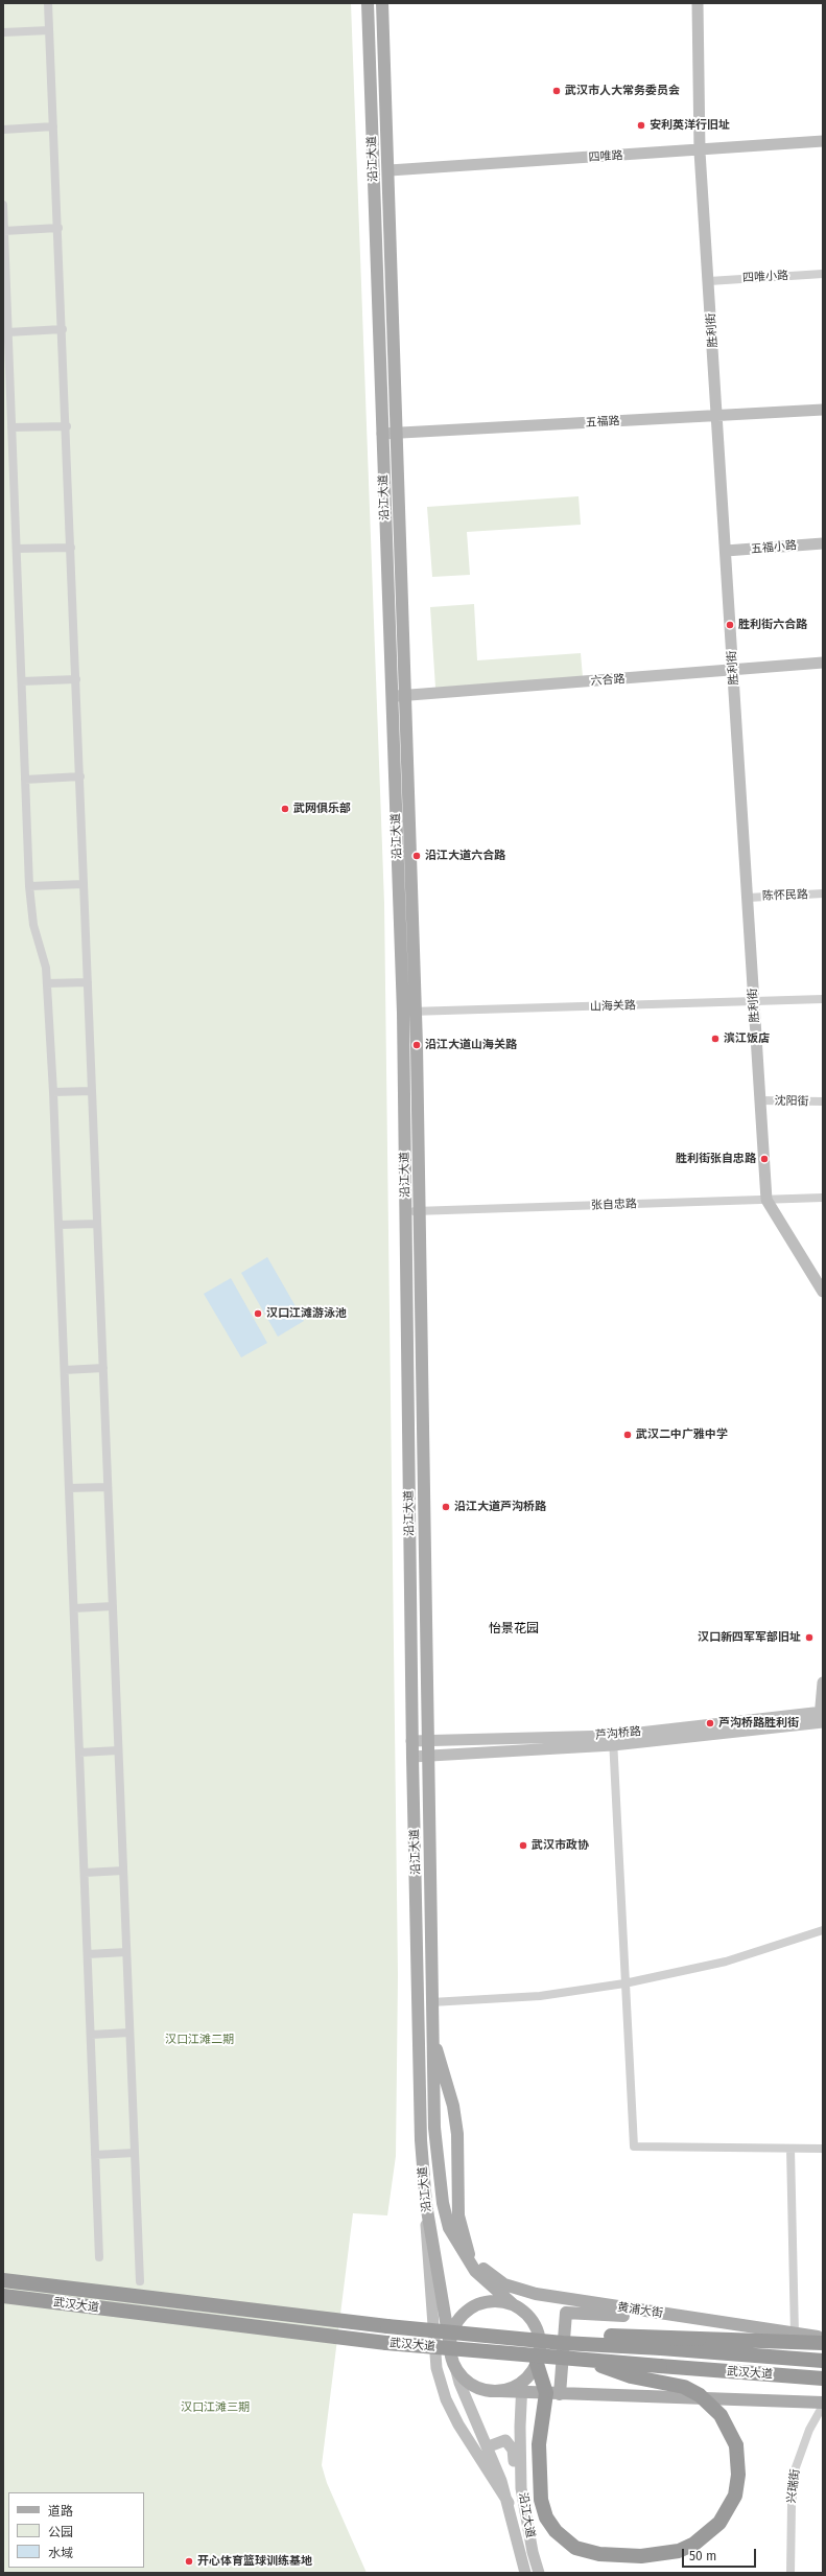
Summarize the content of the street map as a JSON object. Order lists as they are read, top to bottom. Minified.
{"streets":{"highway":["武汉大道"],"main road":["沿江大道","黄浦大街"],"street":["四唯路","四唯小路","胜利街","五福路","五福小路","六合路","陈怀民路","山海关路","沈阳街","张自忠路","芦沟桥路","兴瑞街"]},"crossings":[["四唯路","沿江大道"],["四唯路","胜利街"],["沿江大道","五福路"],["沿江大道","六合路"],["沿江大道","山海关路"],["沿江大道","张自忠路"],["沿江大道","芦沟桥路"],["四唯小路","胜利街"],["胜利街","五福路"],["胜利街","五福小路"],["胜利街","六合路"],["胜利街","陈怀民路"],["胜利街","山海关路"],["胜利街","沈阳街"],["胜利街","张自忠路"]],"districts":["怡景花园"],"parks":["汉口江滩二期","汉口江滩三期"],"places":["武汉市人大常务委员会","安利英洋行旧址","胜利街六合路","武网俱乐部","沿江大道六合路","滨江饭店","沿江大道山海关路","胜利街张自忠路","汉口江滩游泳池","武汉二中广雅中学","沿江大道芦沟桥路","汉口新四军军部旧址","芦沟桥路胜利街","武汉市政协","开心体育篮球训练基地"],"legend":["道路","公园","水域"],"scale_bar":"50 m"}
